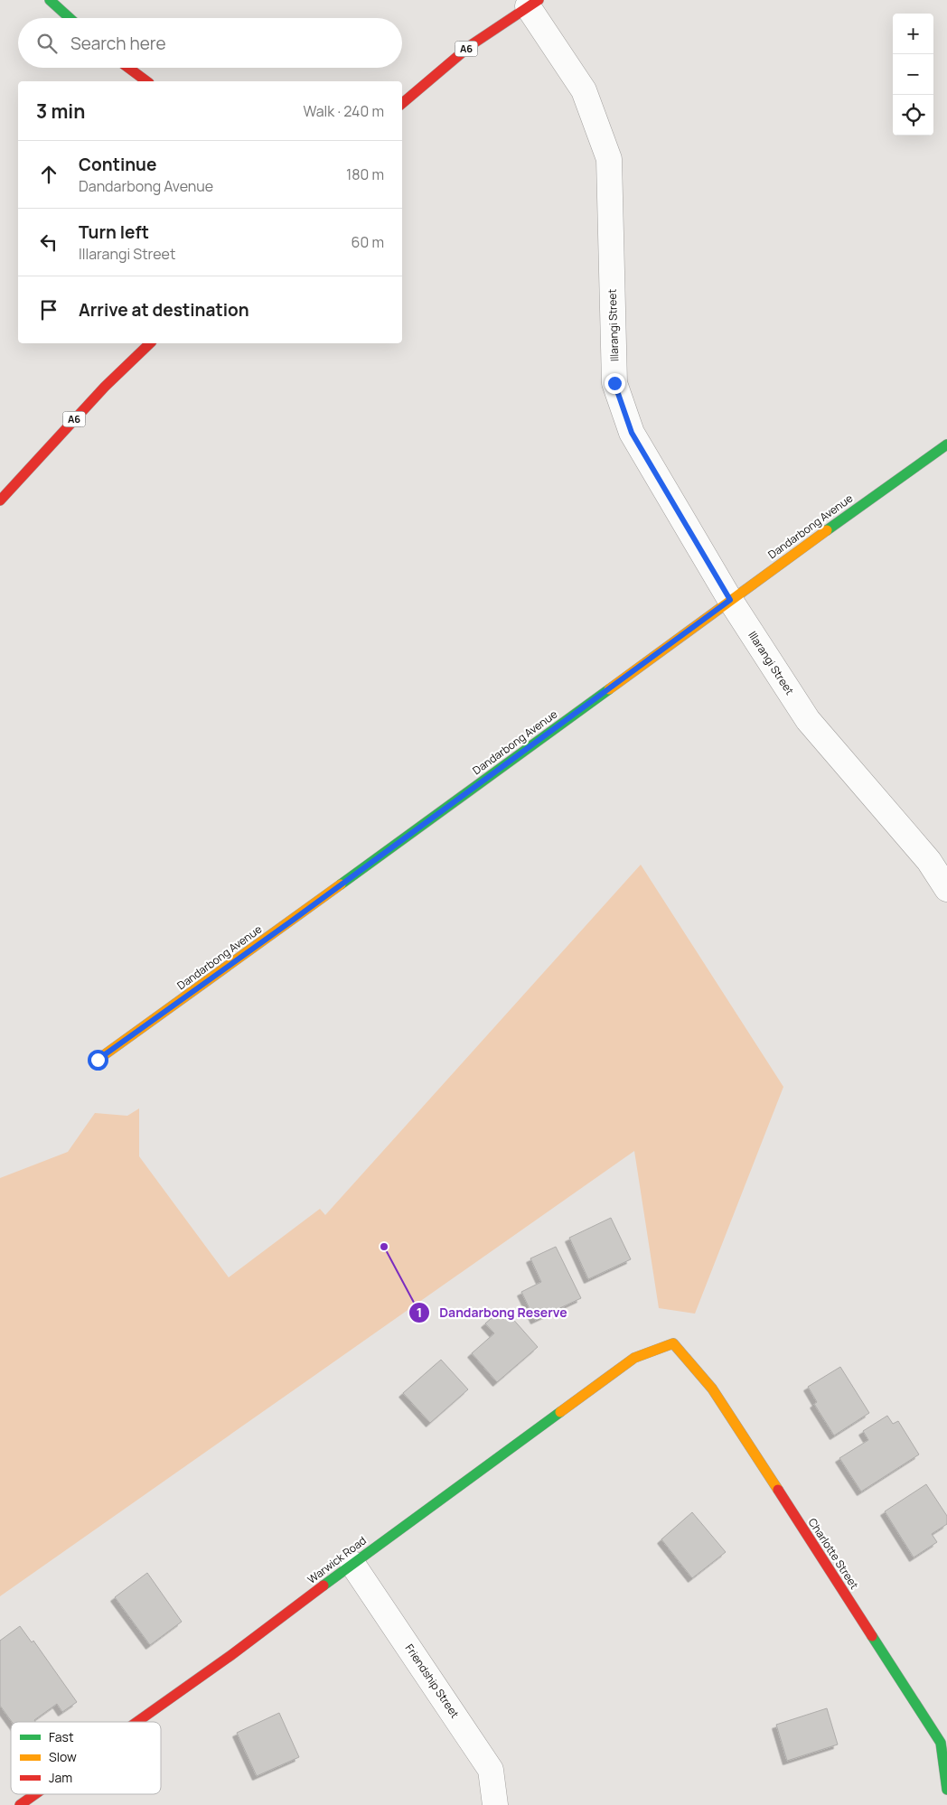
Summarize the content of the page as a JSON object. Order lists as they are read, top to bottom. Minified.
{"streets":{"main road":["A6","Dandarbong Avenue","Charlotte Street","Warwick Road"],"street":["Illarangi Street","Friendship Street"]},"crossings":[["A6","Illarangi Street"],["Illarangi Street","Dandarbong Avenue"],["Charlotte Street","Warwick Road"],["Warwick Road","Friendship Street"]],"places":["Dandarbong Reserve"],"legend":["Fast","Slow","Jam"],"page":{"map_buttons":["+","−"],"search":"Search here","heading":["3 min","Walk · 240 m"],"list":[["Continue","Dandarbong Avenue","180 m"],["Turn left","Illarangi Street","60 m"],"Arrive at destination"]}}
